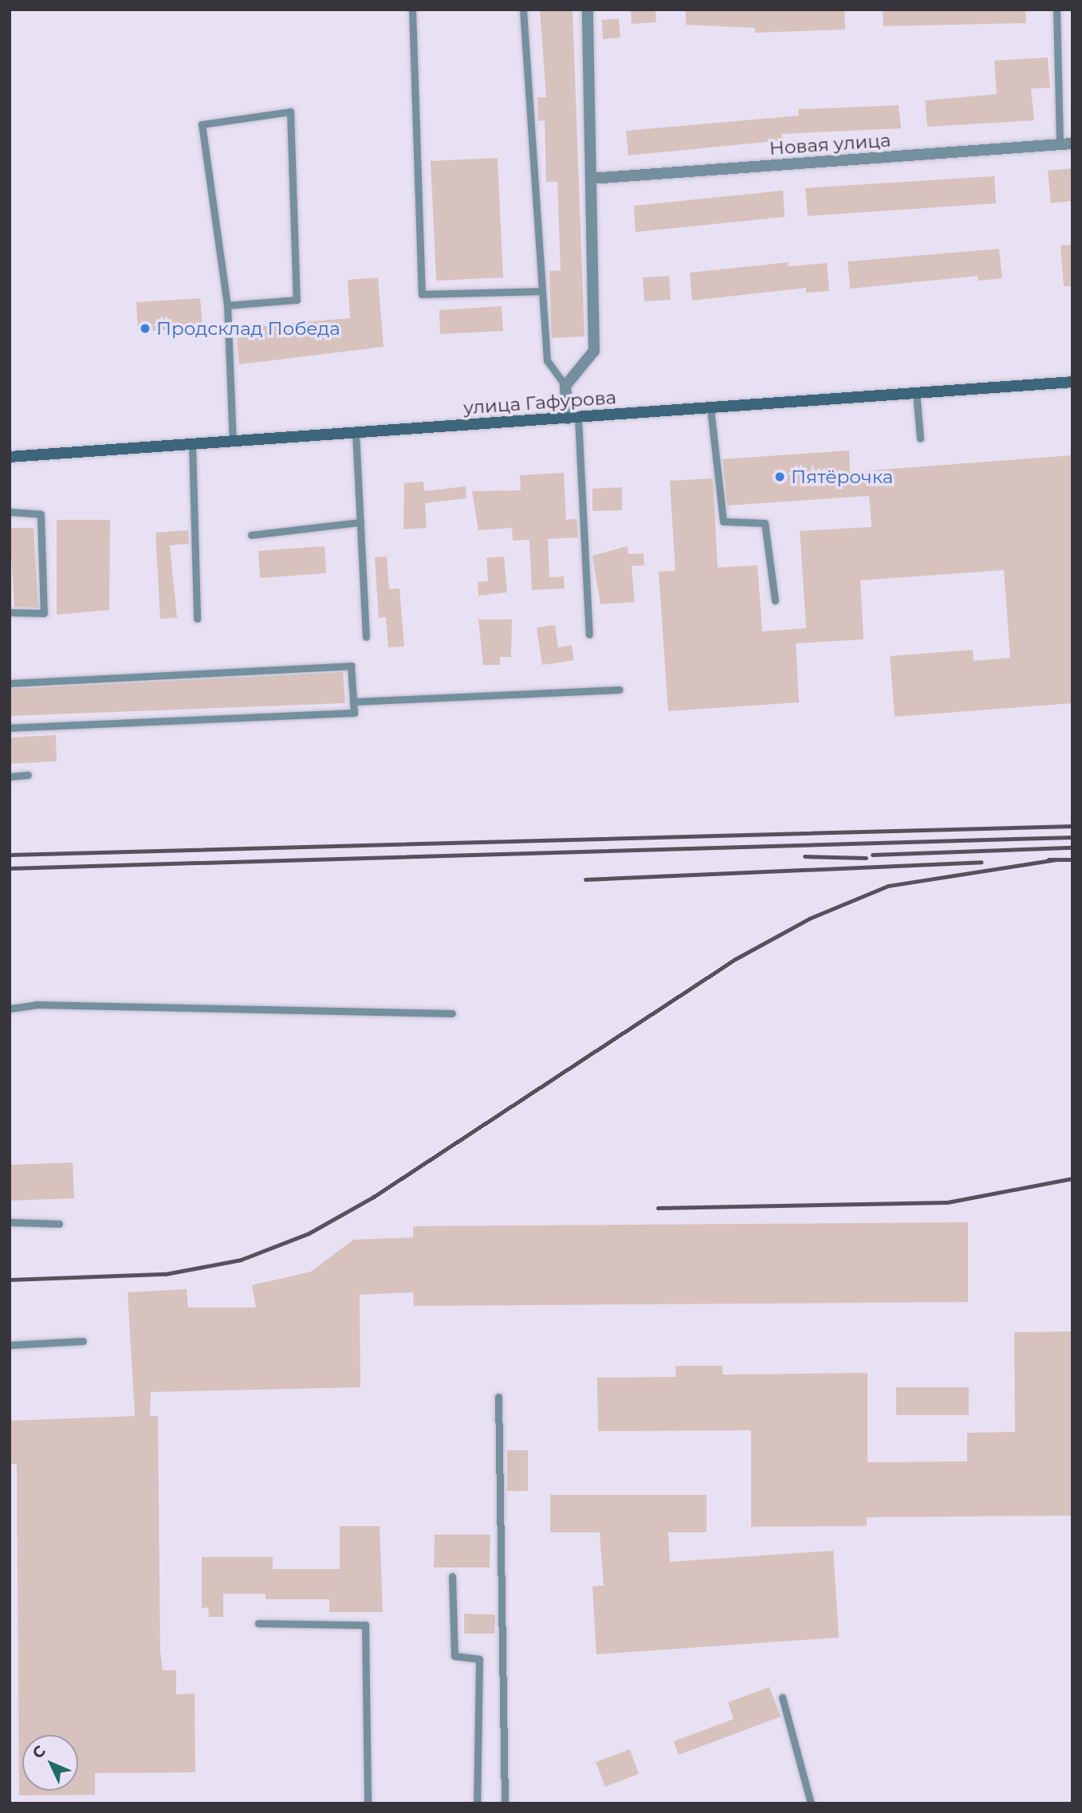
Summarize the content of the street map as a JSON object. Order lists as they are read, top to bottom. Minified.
{"streets":{"main road":["улица Гафурова"],"street":["Новая улица"]},"places":["Продсклад Победа","Пятёрочка"],"north":"top left"}
